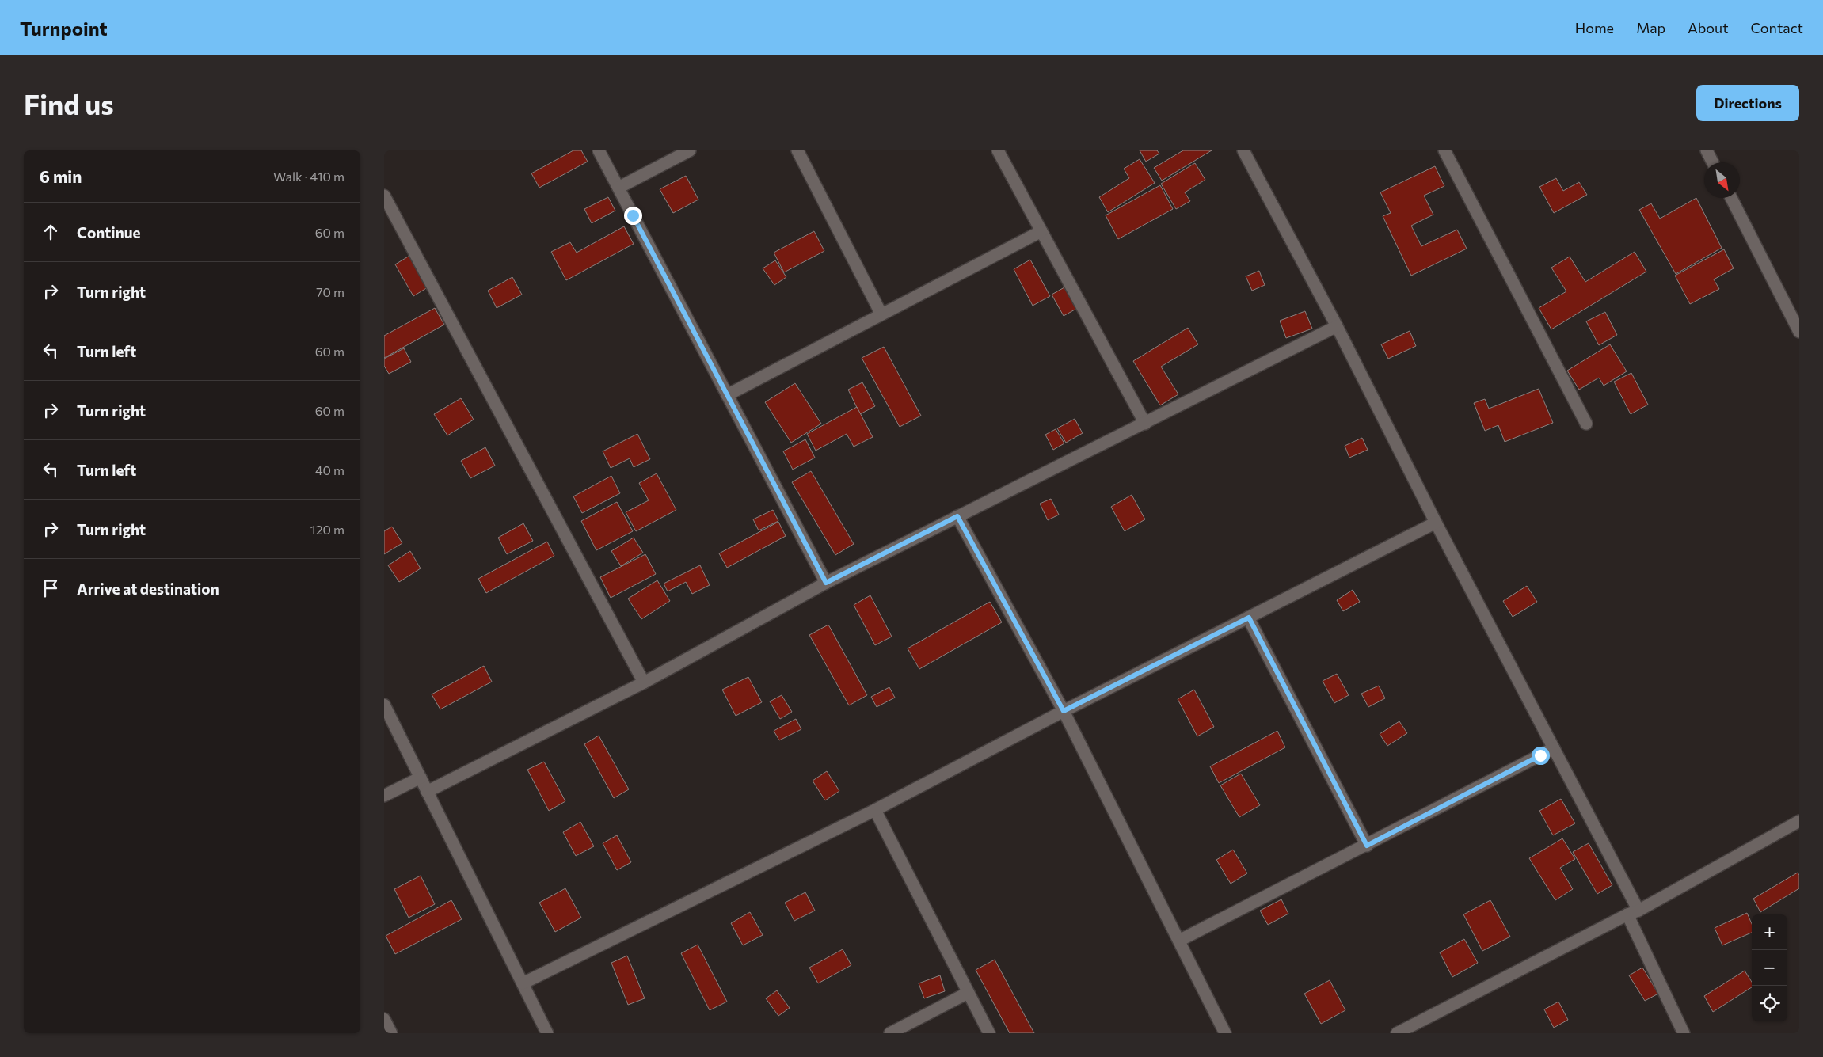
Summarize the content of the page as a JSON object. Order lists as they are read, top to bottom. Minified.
{"north":"bottom right","page":{"header":"Turnpoint","nav":["Home","Map","About","Contact"],"buttons":"Directions","title":"Find us","heading":["6 min","Walk · 410 m"],"list":[["Continue","60 m"],["Turn right","70 m"],["Turn left","60 m"],["Turn right","60 m"],["Turn left","40 m"],["Turn right","120 m"],"Arrive at destination"],"map_buttons":["+","−"]}}
